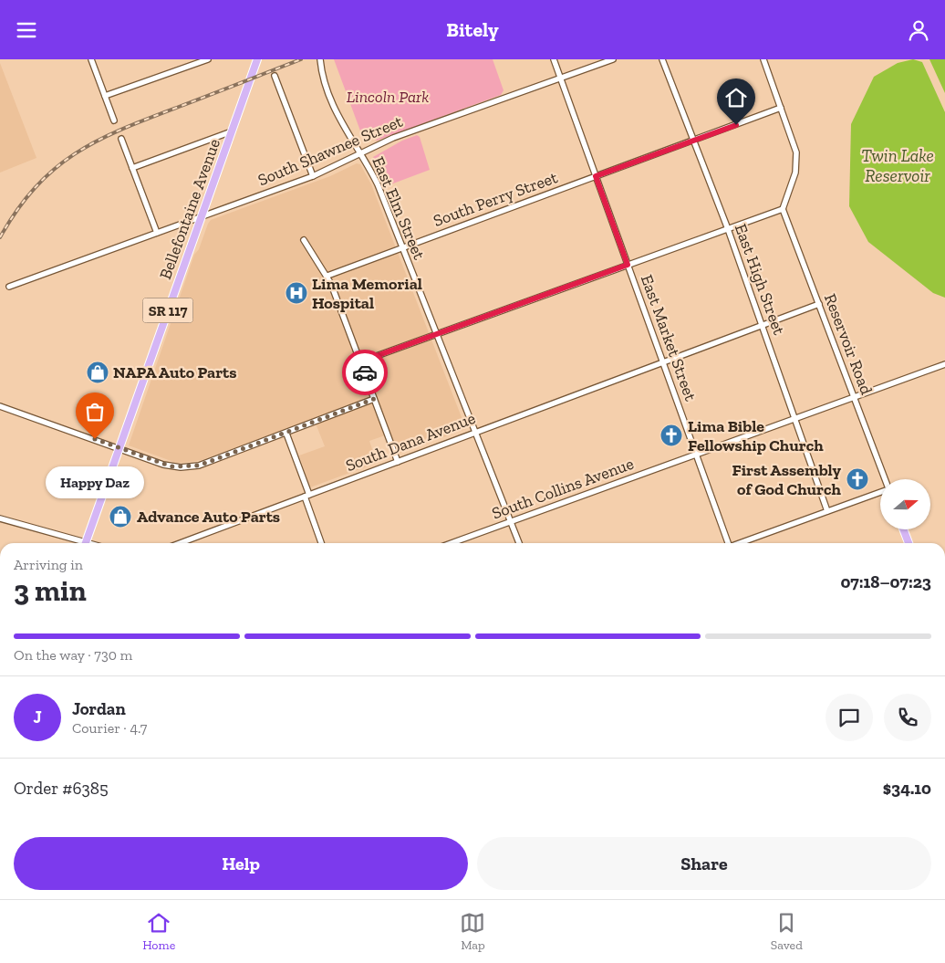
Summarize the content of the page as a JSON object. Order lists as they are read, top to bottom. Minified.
{"streets":{"main road":["Bellefontaine Avenue","SR 117"],"street":["South Shawnee Street","South Perry Street","East Elm Street","East High Street","East Market Street","Reservoir Road","South Dana Avenue","South Collins Avenue"]},"crossings":[["South Shawnee Street","East Elm Street"],["South Shawnee Street","Bellefontaine Avenue"],["South Shawnee Street","East Market Street"],["South Perry Street","East Elm Street"],["South Perry Street","East High Street"],["South Perry Street","East Market Street"],["East Elm Street","South Dana Avenue"],["East Elm Street","South Collins Avenue"],["East High Street","South Dana Avenue"],["East High Street","South Collins Avenue"],["East Market Street","South Dana Avenue"],["East Market Street","South Collins Avenue"],["Reservoir Road","South Dana Avenue"],["Reservoir Road","South Collins Avenue"]],"water":["Twin Lake Reservoir"],"parks":["Lincoln Park"],"places":{"hospital":["Lima Memorial Hospital"],"shop":["NAPA Auto Parts","Advance Auto Parts"],"church":["Lima Bible Fellowship Church","First Assembly of God Church"],"other":["Happy Daz"]},"north":"right","page":{"header":"Bitely","bubble":"Happy Daz","heading":["3 min","Arriving in","07:18–07:23"],"panel":["Jordan","Courier · 4.7","Order #6385","$34.10"],"bar":"On the way · 730 m","round":"J","buttons":["Help","Share"],"tabs":["Home","Map","Saved"]}}
